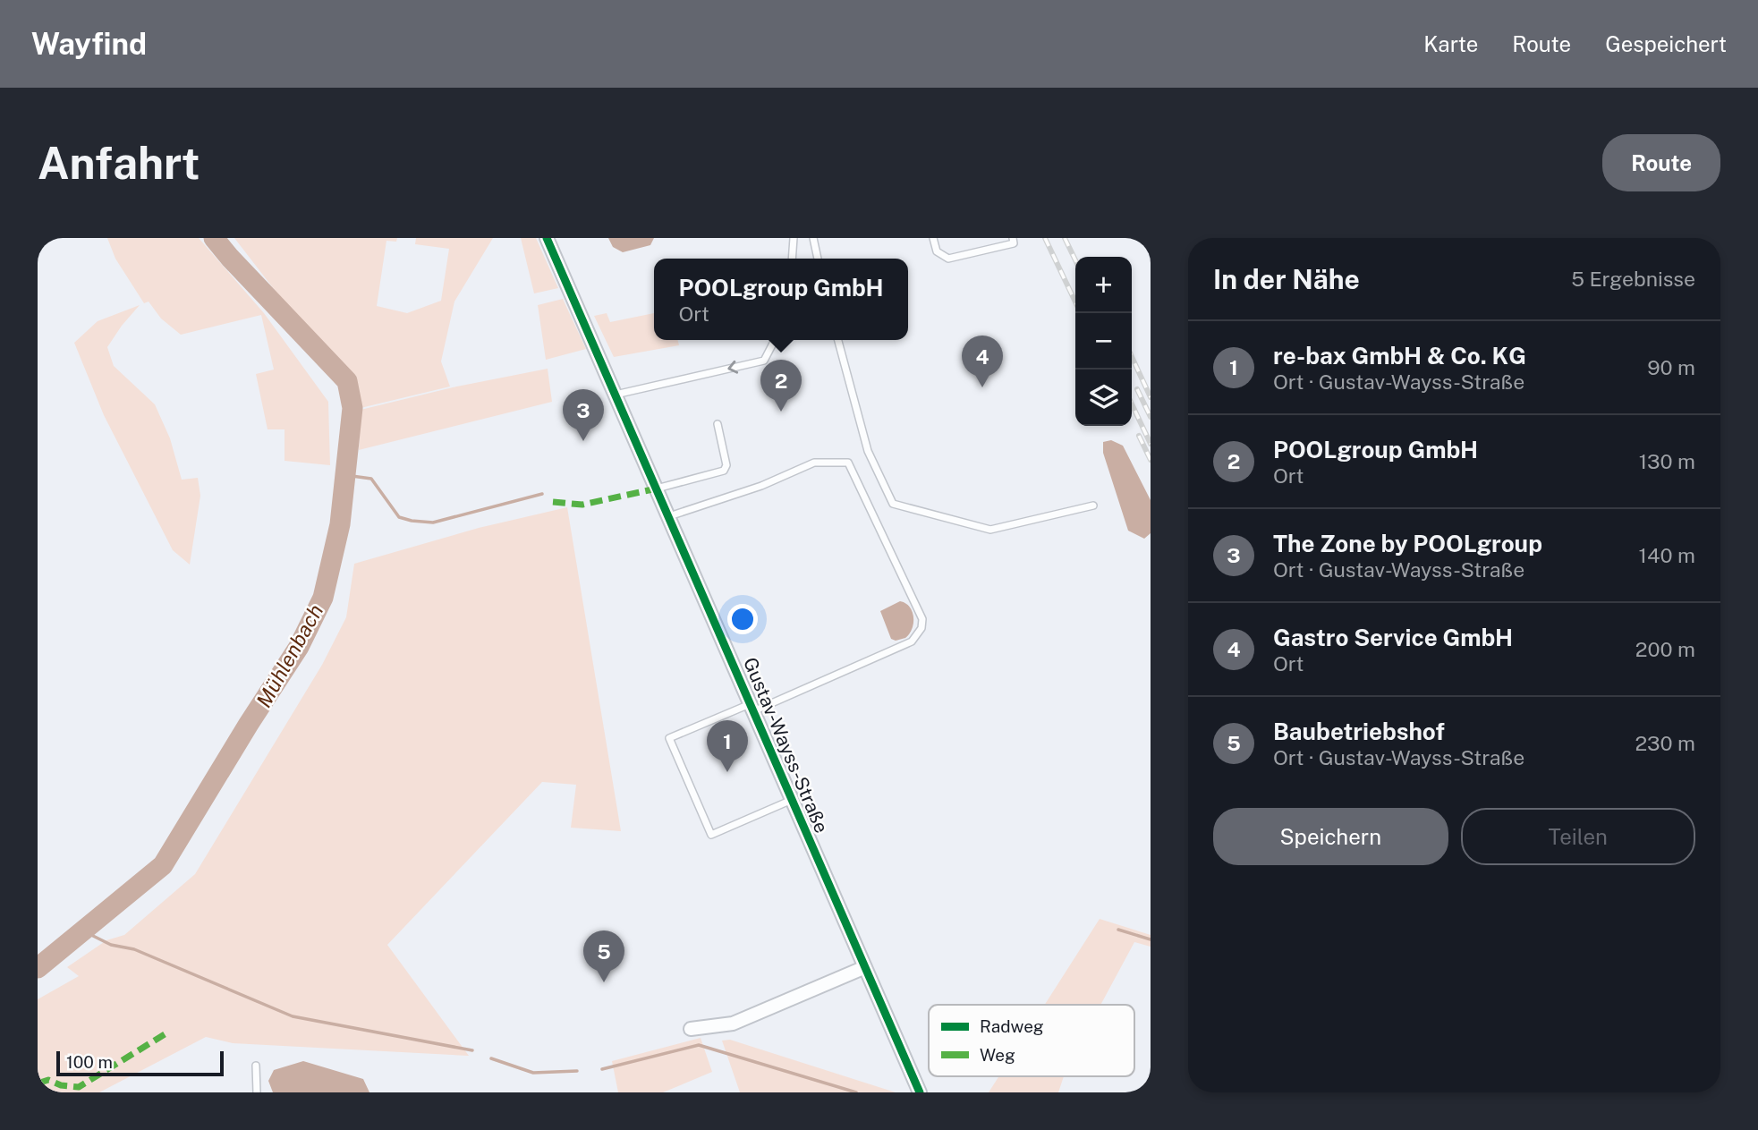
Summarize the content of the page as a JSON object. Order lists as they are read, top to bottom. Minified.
{"streets":{"street":["Gustav-Wayss-Straße"]},"water":["Mühlenbach"],"legend":["Radweg","Weg"],"scale_bar":"100 m","page":{"header":"Wayfind","nav":["Karte","Route","Gespeichert"],"buttons":["Route",["Speichern","Teilen"]],"title":"Anfahrt","heading":["In der Nähe","5 Ergebnisse"],"map_buttons":["+","−"],"popup":["POOLgroup GmbH","Ort"],"list":[{"mark":"1","name":"re-bax GmbH & Co. KG","note":"Ort · Gustav-Wayss-Straße","value":"90 m"},{"mark":"2","name":"POOLgroup GmbH","note":"Ort","value":"130 m"},{"mark":"3","name":"The Zone by POOLgroup","note":"Ort · Gustav-Wayss-Straße","value":"140 m"},{"mark":"4","name":"Gastro Service GmbH","note":"Ort","value":"200 m"},{"mark":"5","name":"Baubetriebshof","note":"Ort · Gustav-Wayss-Straße","value":"230 m"}],"pins":["4","2","3","1","5"],"scale":"100 m"}}
